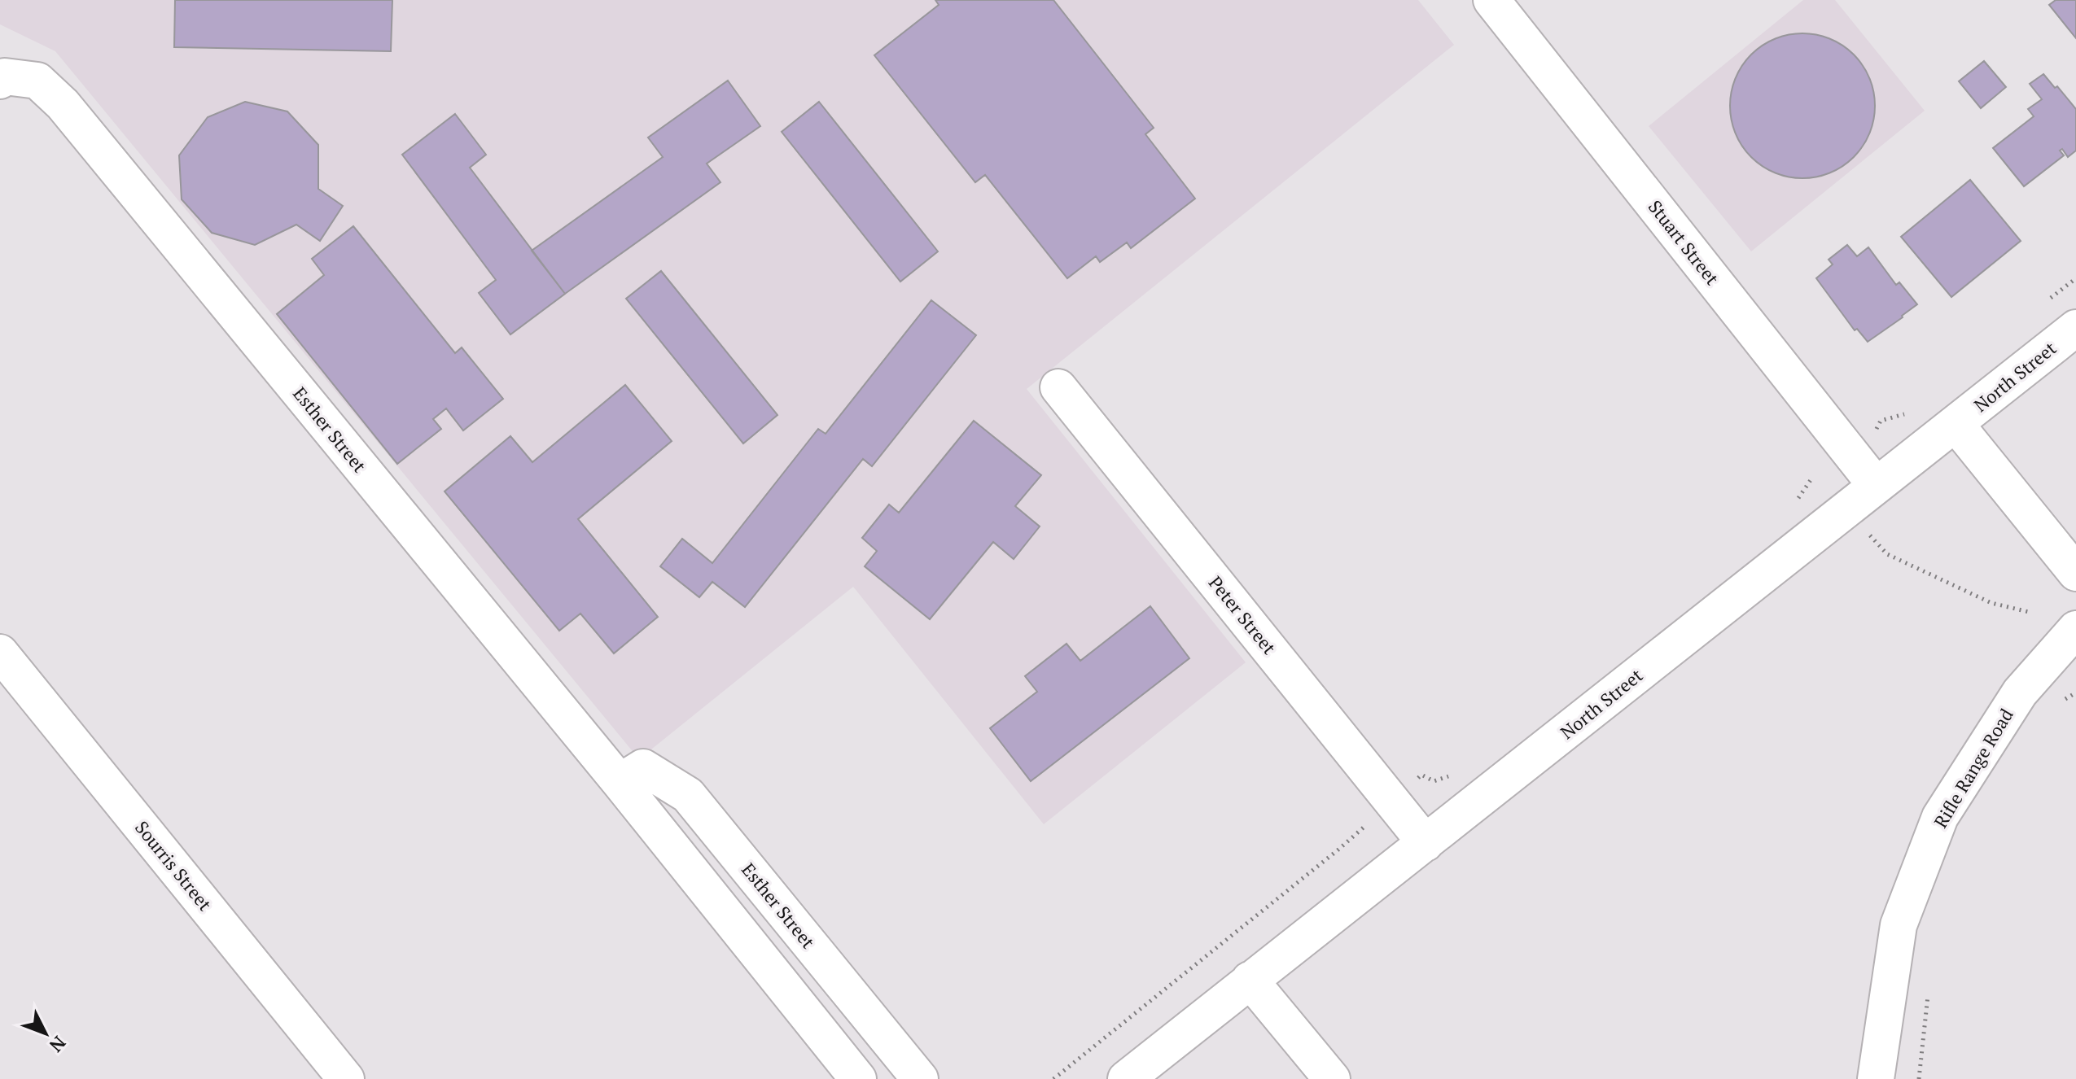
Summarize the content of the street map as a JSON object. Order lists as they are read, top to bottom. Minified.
{"streets":{"street":["Stuart Street","North Street","Esther Street","Peter Street","Rifle Range Road","Sourris Street"]},"crossings":[["Stuart Street","North Street"],["North Street","Peter Street"]],"north":"bottom right"}
